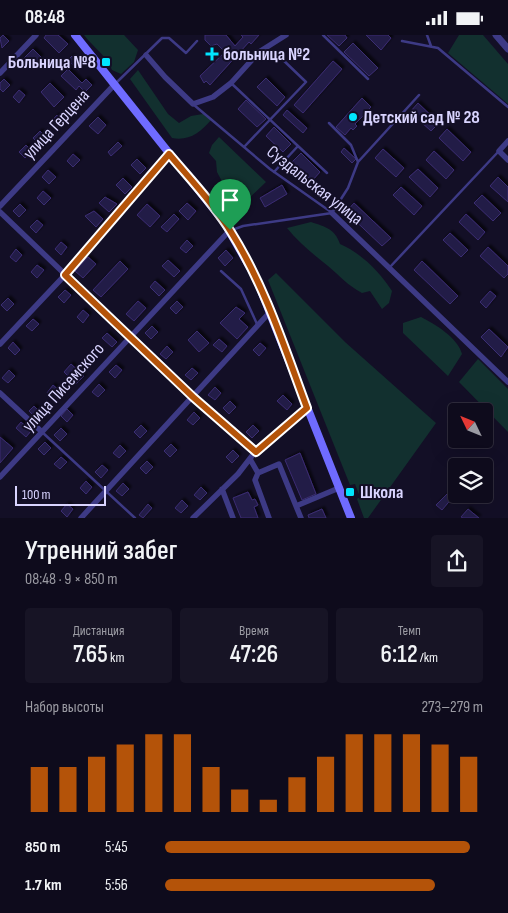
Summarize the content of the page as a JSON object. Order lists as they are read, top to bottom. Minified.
{"streets":{"street":["улица Герцена","Суздальская улица","улица Писемского"]},"places":{"health":["больница №2"],"transit":["Больница №8","Школа"],"other":["Детский сад № 28"]},"scale_bar":"100 m","north":"top left","page":{"status":"08:48","scale":"100 m","heading":["Утренний забег","08:48 · 9 × 850 m"],"stats":[["Дистанция","7.65 km"],["Время","47:26"],["Темп","6:12 /km"]],"chart":["Набор высоты","273–279 m"],"list":[{"name":"850 m","note":"5:45"},{"name":"1.7 km","note":"5:56"}]}}
